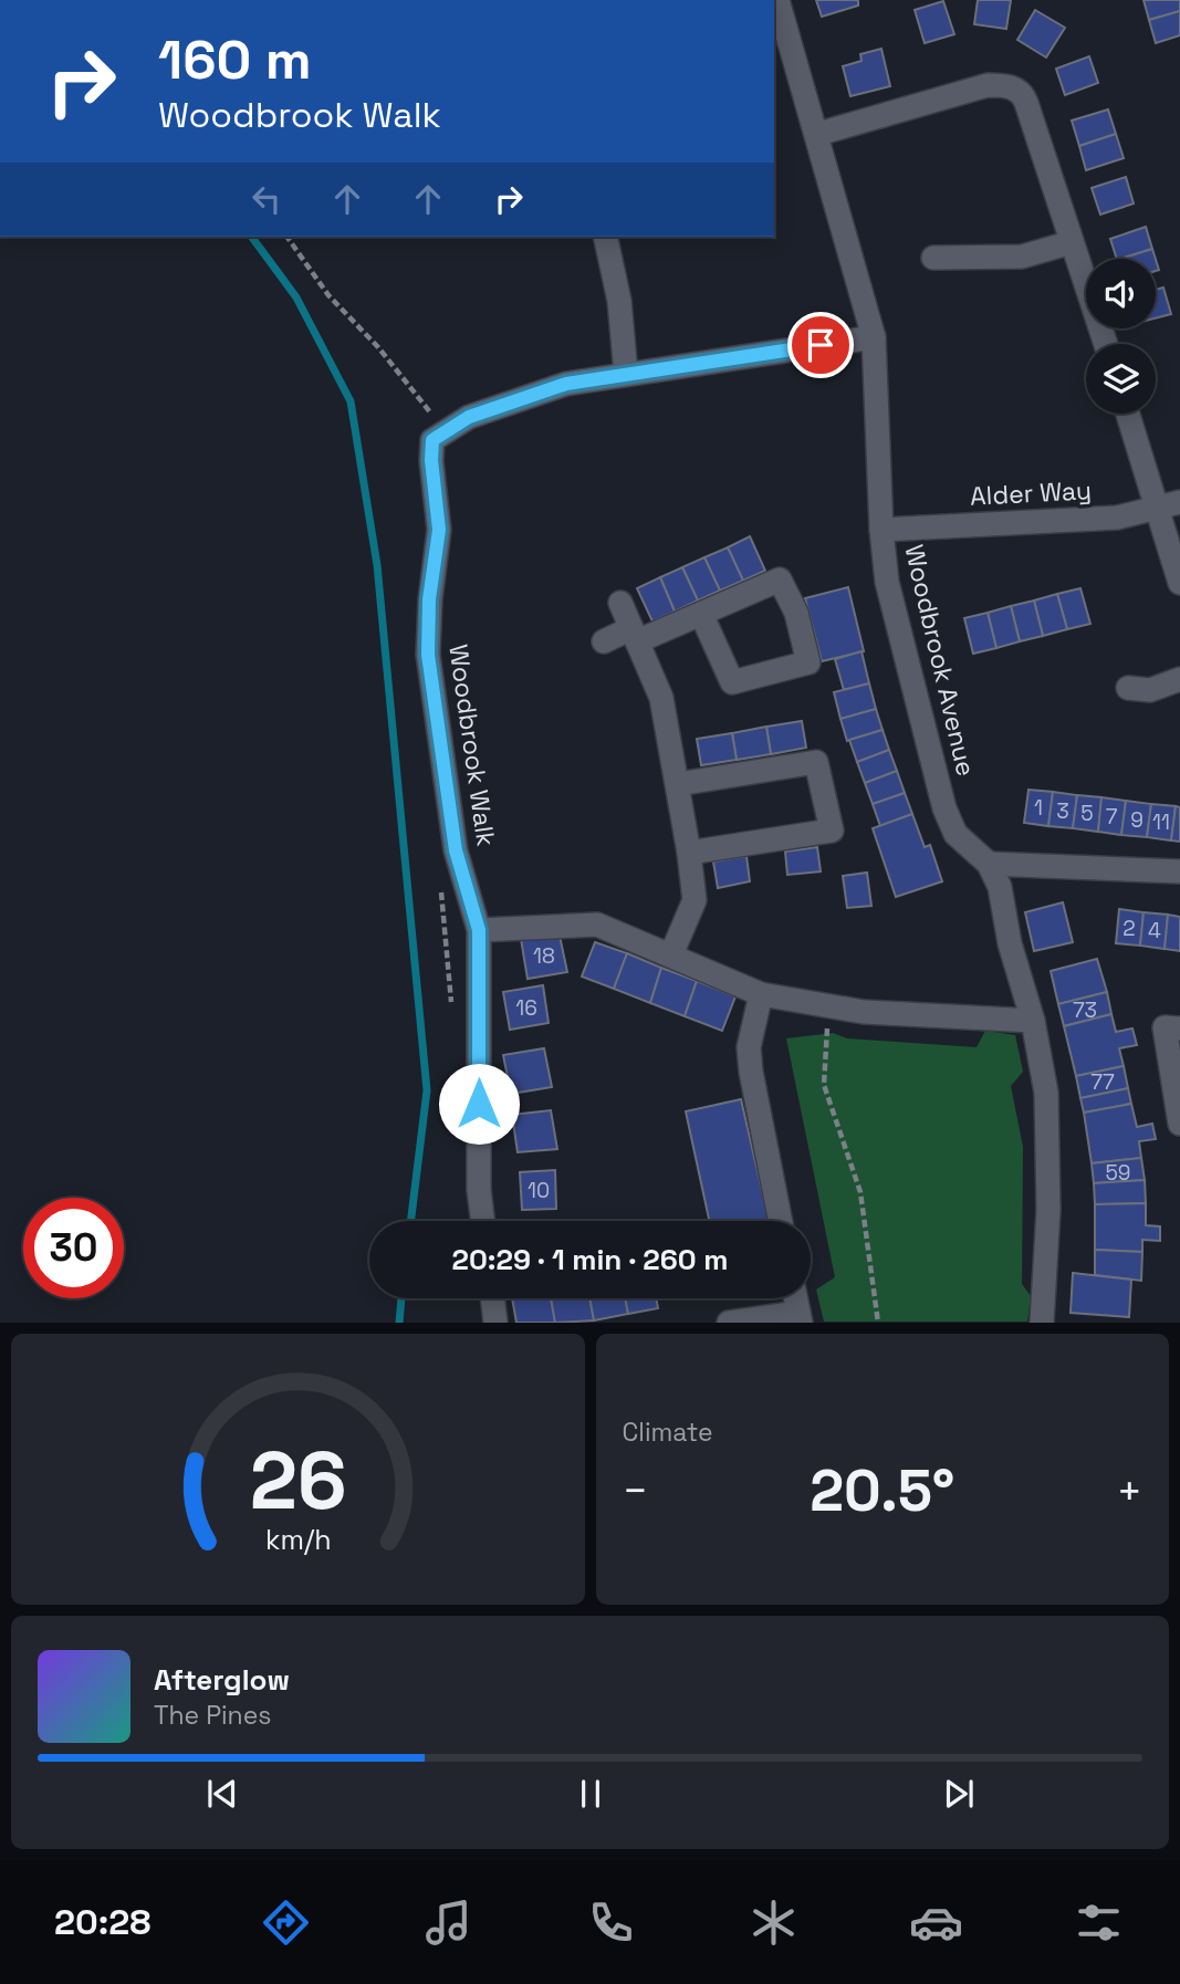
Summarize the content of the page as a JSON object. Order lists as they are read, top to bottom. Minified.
{"streets":{"street":["Alder Way","Woodbrook Avenue","Woodbrook Walk"]},"crossings":[["Alder Way","Woodbrook Avenue"]],"house_numbers":["1","3","5","7","9","11","2","4","18","16","73","77","59","10"],"page":{"turn":["160 m","Woodbrook Walk"],"limit":"30","trip":"20:29 · 1 min · 260 m","tile":"Climate","heat":["−","20.5°","+"],"song":["Afterglow","The Pines"],"tabs":"20:28","gauge":["26","km/h"]}}
